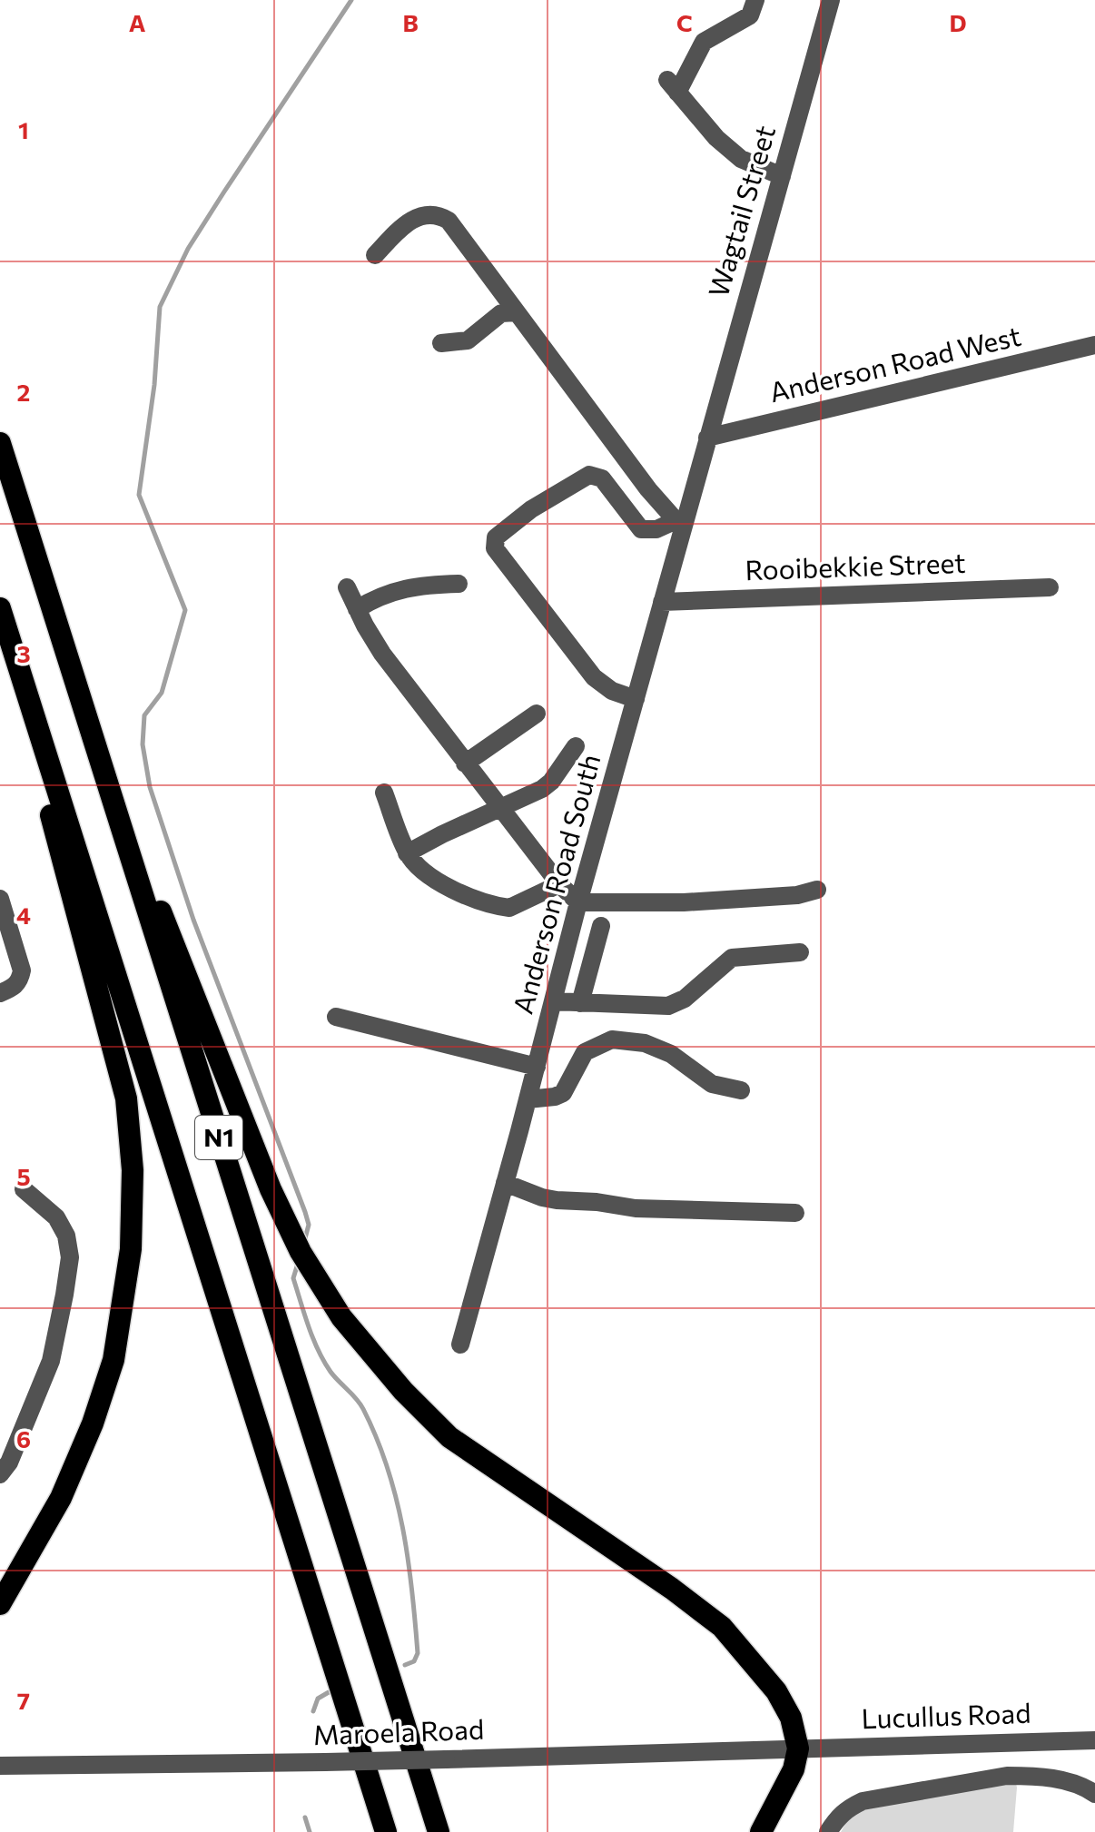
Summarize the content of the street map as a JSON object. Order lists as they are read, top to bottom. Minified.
{"streets":{"highway":["N1"],"street":["Wagtail Street","Anderson Road West","Rooibekkie Street","Anderson Road South","Lucullus Road","Maroela Road"]},"crossings":[["Wagtail Street","Anderson Road West"],["Wagtail Street","Anderson Road South"],["Anderson Road West","Anderson Road South"],["Rooibekkie Street","Anderson Road South"],["Lucullus Road","Maroela Road"]],"grid":{"columns":["A","B","C","D"],"rows":["1","2","3","4","5","6","7"]}}
